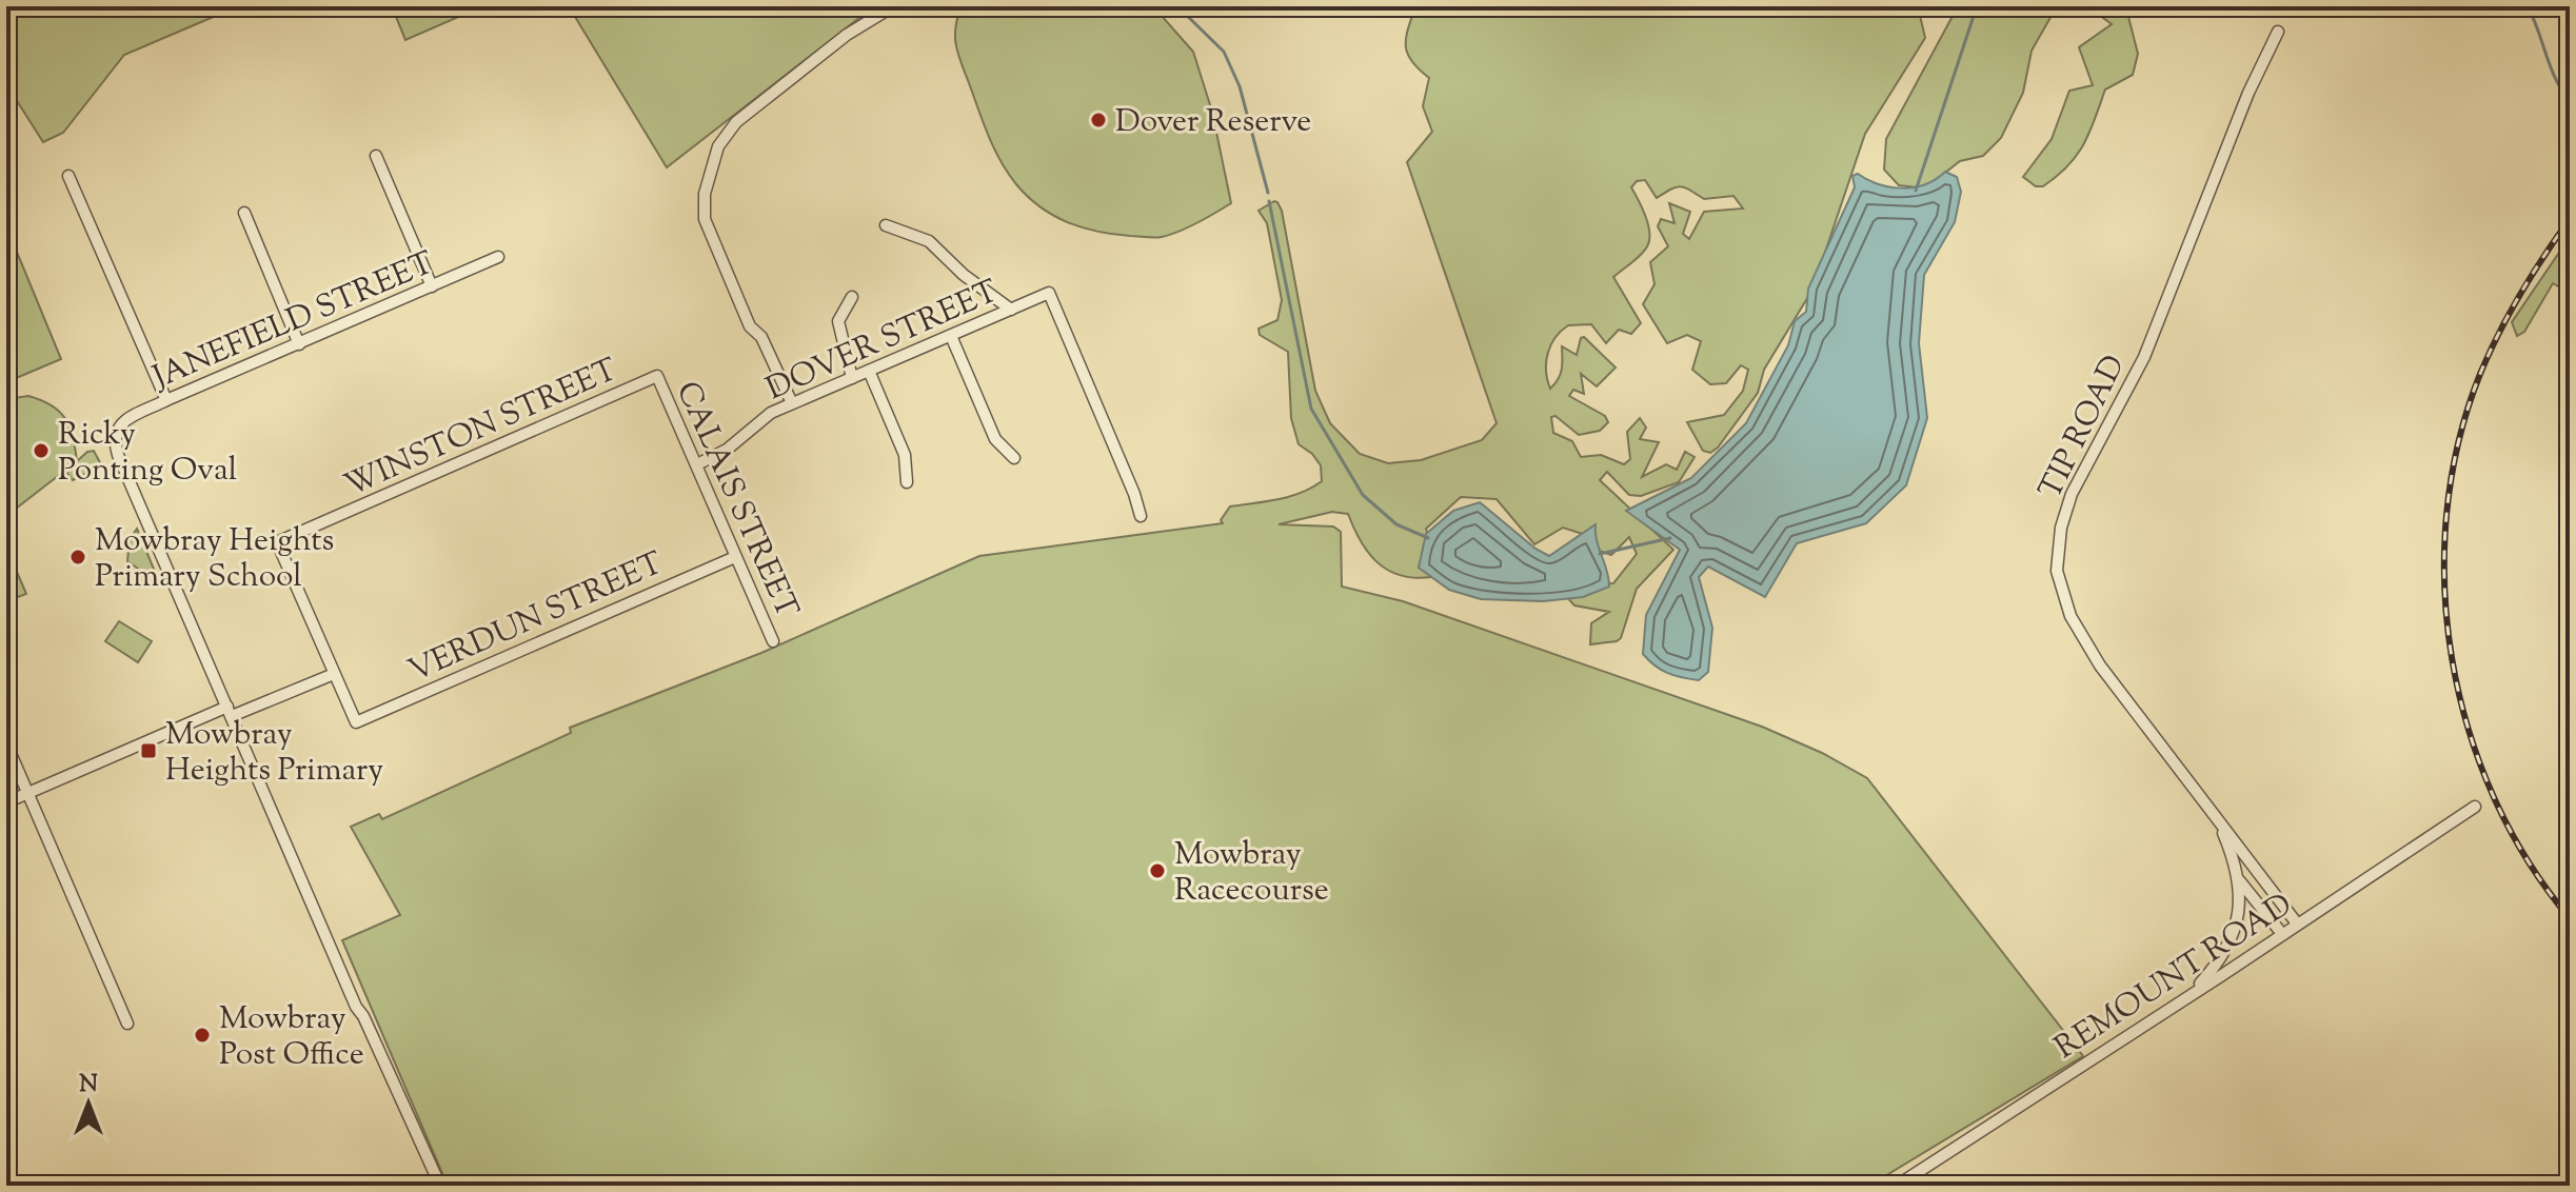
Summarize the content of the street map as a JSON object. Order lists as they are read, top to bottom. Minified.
{"streets":{"street":["JANEFIELD STREET","DOVER STREET","WINSTON STREET","TIP ROAD","CALAIS STREET","VERDUN STREET","REMOUNT ROAD"]},"crossings":[["DOVER STREET","CALAIS STREET"],["WINSTON STREET","CALAIS STREET"],["WINSTON STREET","VERDUN STREET"],["TIP ROAD","REMOUNT ROAD"],["CALAIS STREET","VERDUN STREET"]],"places":{"other":["Dover Reserve","Ricky Ponting Oval","Mowbray Heights Primary School","Mowbray Racecourse","Mowbray Post Office"],"transit":["Mowbray Heights Primary"]},"north":"top"}
